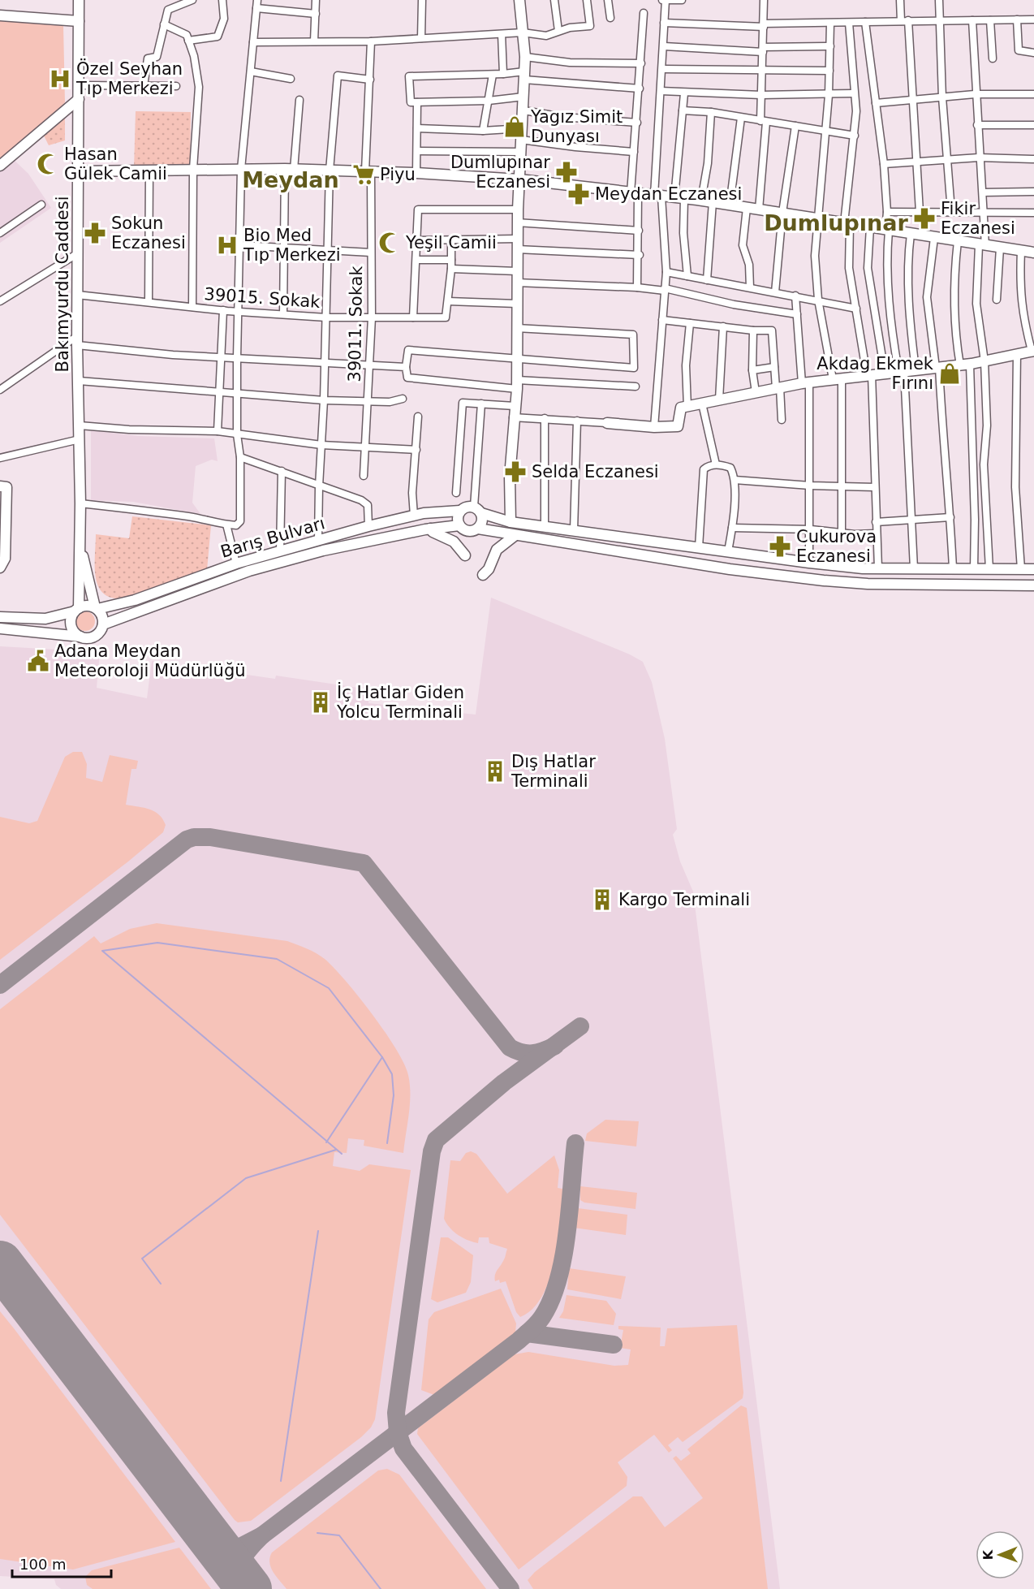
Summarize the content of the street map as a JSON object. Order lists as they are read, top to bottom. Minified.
{"streets":{"main road":["Bakımyurdu Caddesi","Barış Bulvarı"],"street":["39015. Sokak","39011. Sokak"]},"crossings":[["Bakımyurdu Caddesi","39015. Sokak"],["Bakımyurdu Caddesi","Barış Bulvarı"],["39015. Sokak","39011. Sokak"]],"districts":["Meydan","Dumlupınar"],"places":{"hospital":["Özel Seyhan Tıp Merkezi","Bio Med Tıp Merkezi"],"shop":["Yagız Simit Dunyası","Akdag Ekmek Fırını"],"mosque":["Hasan Gülek Camii","Yeşil Camii"],"pharmacy":["Dumlupınar Eczanesi","Meydan Eczanesi","Fikir Eczanesi","Sokun Eczanesi","Selda Eczanesi","Cukurova Eczanesi"],"supermarket":["Piyu"],"public building":["Adana Meydan Meteoroloji Müdürlüğü"],"building":["İç Hatlar Giden Yolcu Terminali","Dış Hatlar Terminali","Kargo Terminali"]},"scale_bar":"100 m","north":"left"}
